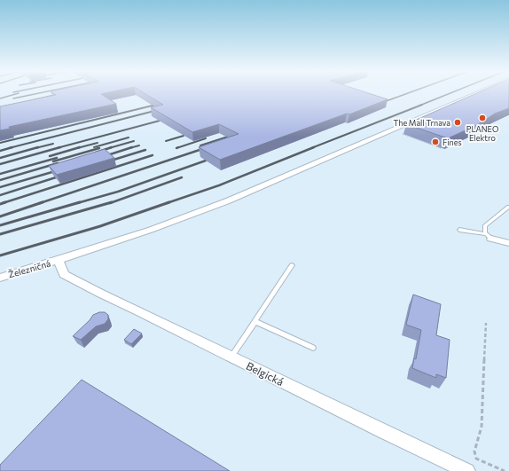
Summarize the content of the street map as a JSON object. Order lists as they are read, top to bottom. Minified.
{"streets":{"street":["Železničná","Belgická"]},"crossings":[["Železničná","Belgická"]],"places":["PLANEO Elektro","The Mall Trnava","Fines"]}
